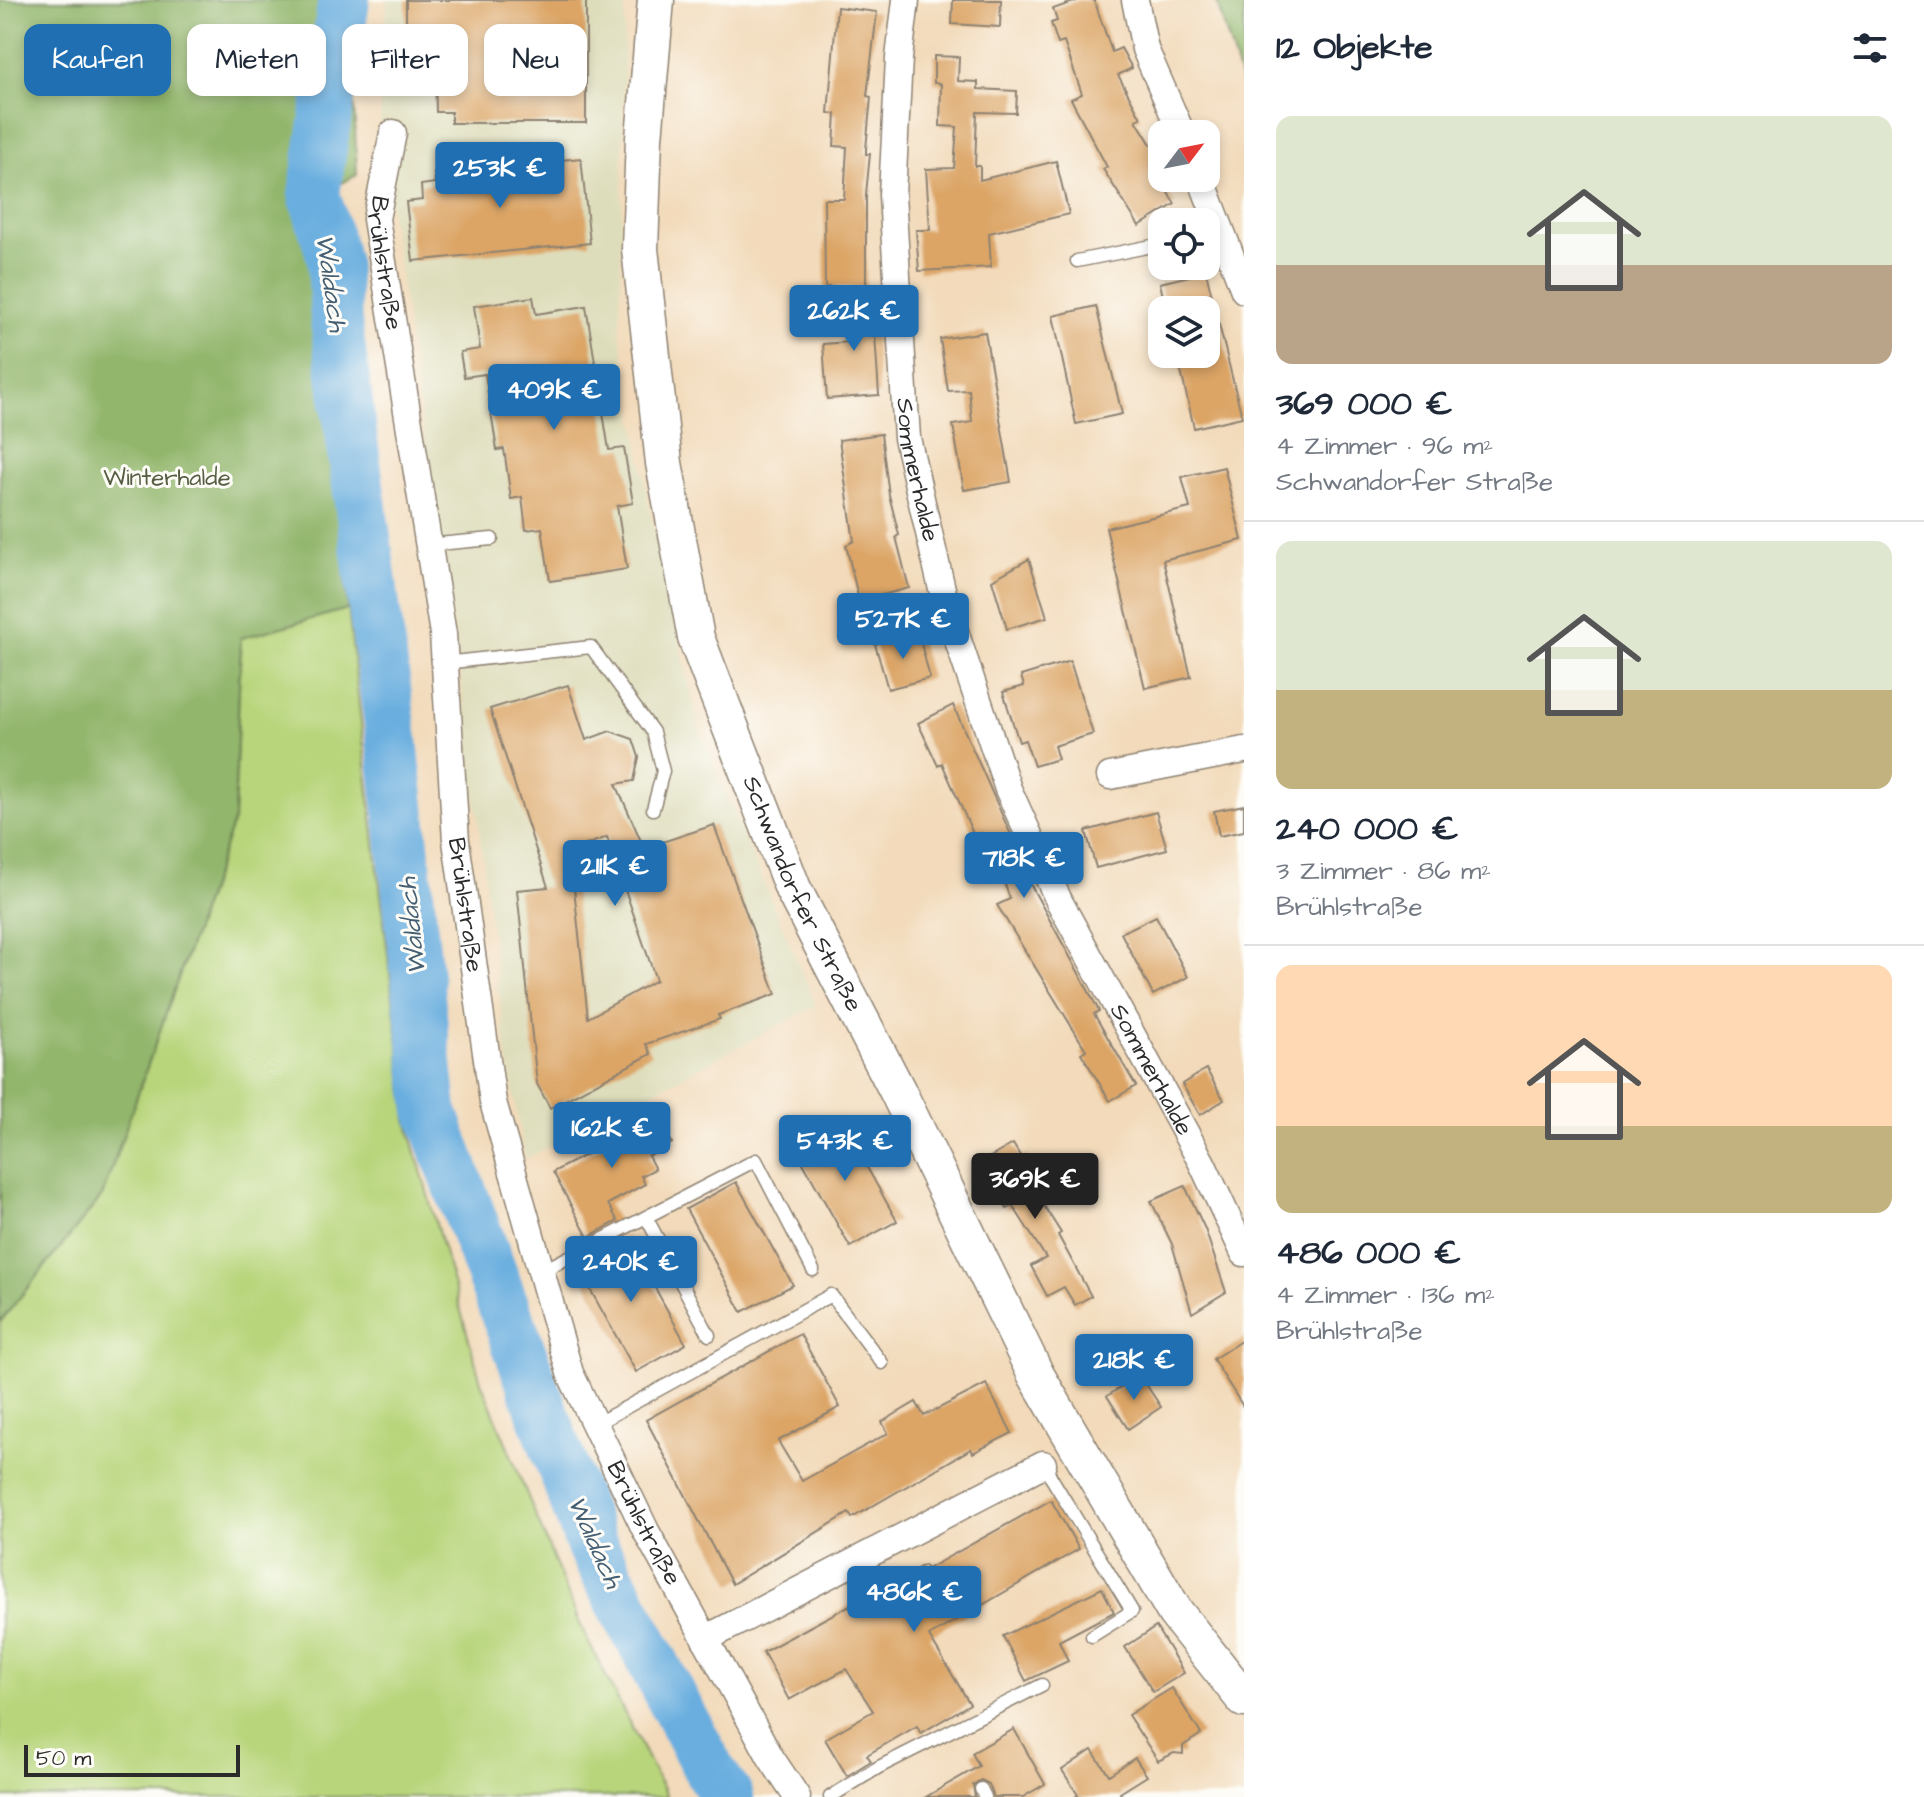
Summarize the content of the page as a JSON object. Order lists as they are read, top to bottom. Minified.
{"streets":{"main road":["Schwandorfer Straße"],"street":["Brühlstraße","Sommerhalde"]},"water":["Waldach"],"parks":["Winterhalde"],"scale_bar":"50 m","north":"top right","page":{"heading":"12 Objekte","chip":["Kaufen","Mieten","Filter","Neu"],"list":[{"name":"369 000 €","note":"4 Zimmer · 96 m² · Schwandorfer Straße"},{"name":"240 000 €","note":"3 Zimmer · 86 m² · Brühlstraße"},{"name":"486 000 €","note":"4 Zimmer · 136 m² · Brühlstraße"}],"price":["253K €","262K €","409K €","527K €","718K €","211K €","162K €","543K €","369K €","240K €","218K €","486K €"],"scale":"50 m"}}
